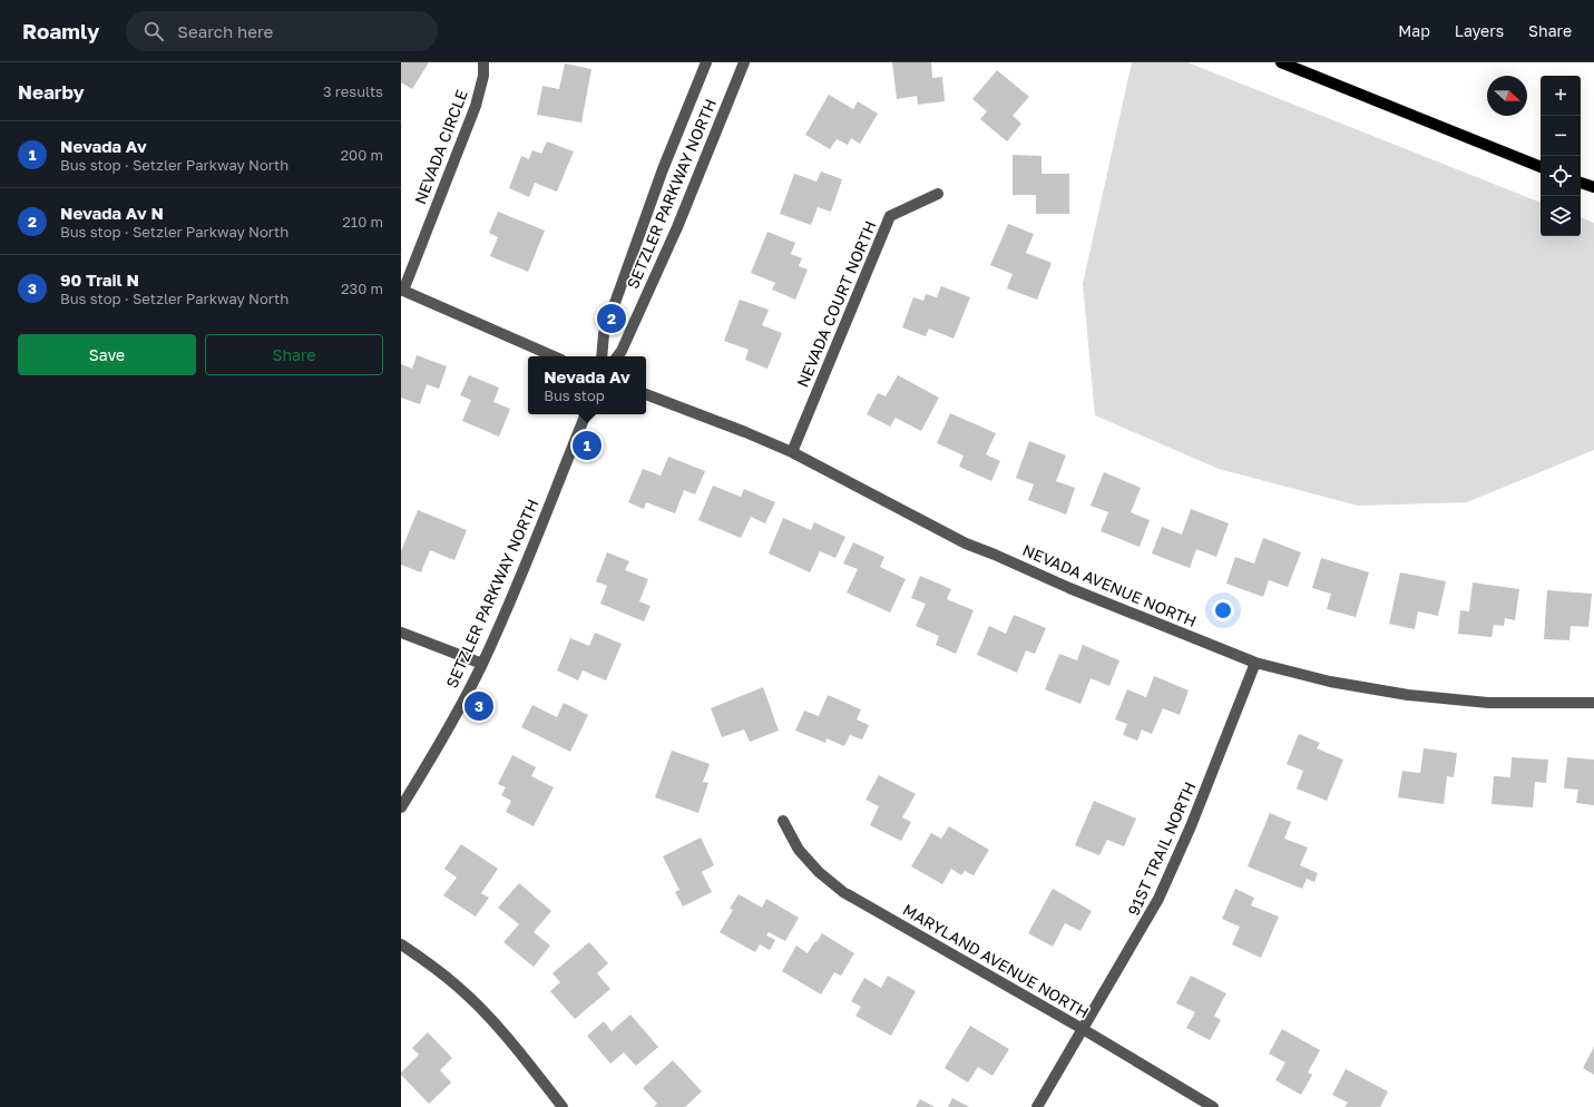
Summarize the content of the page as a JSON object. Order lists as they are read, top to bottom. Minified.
{"streets":{"street":["NEVADA CIRCLE","SETZLER PARKWAY NORTH","NEVADA COURT NORTH","NEVADA AVENUE NORTH","91ST TRAIL NORTH","MARYLAND AVENUE NORTH"]},"crossings":[["NEVADA COURT NORTH","NEVADA AVENUE NORTH"],["NEVADA AVENUE NORTH","91ST TRAIL NORTH"],["91ST TRAIL NORTH","MARYLAND AVENUE NORTH"]],"north":"right","page":{"header":"Roamly","search":"Search here","nav":["Map","Layers","Share"],"heading":["Nearby","3 results"],"map_buttons":["+","−"],"list":[{"mark":"1","name":"Nevada Av","note":"Bus stop · Setzler Parkway North","value":"200 m"},{"mark":"2","name":"Nevada Av N","note":"Bus stop · Setzler Parkway North","value":"210 m"},{"mark":"3","name":"90 Trail N","note":"Bus stop · Setzler Parkway North","value":"230 m"}],"pins":["2","1","3"],"buttons":["Save","Share"],"popup":["Nevada Av","Bus stop"]}}
